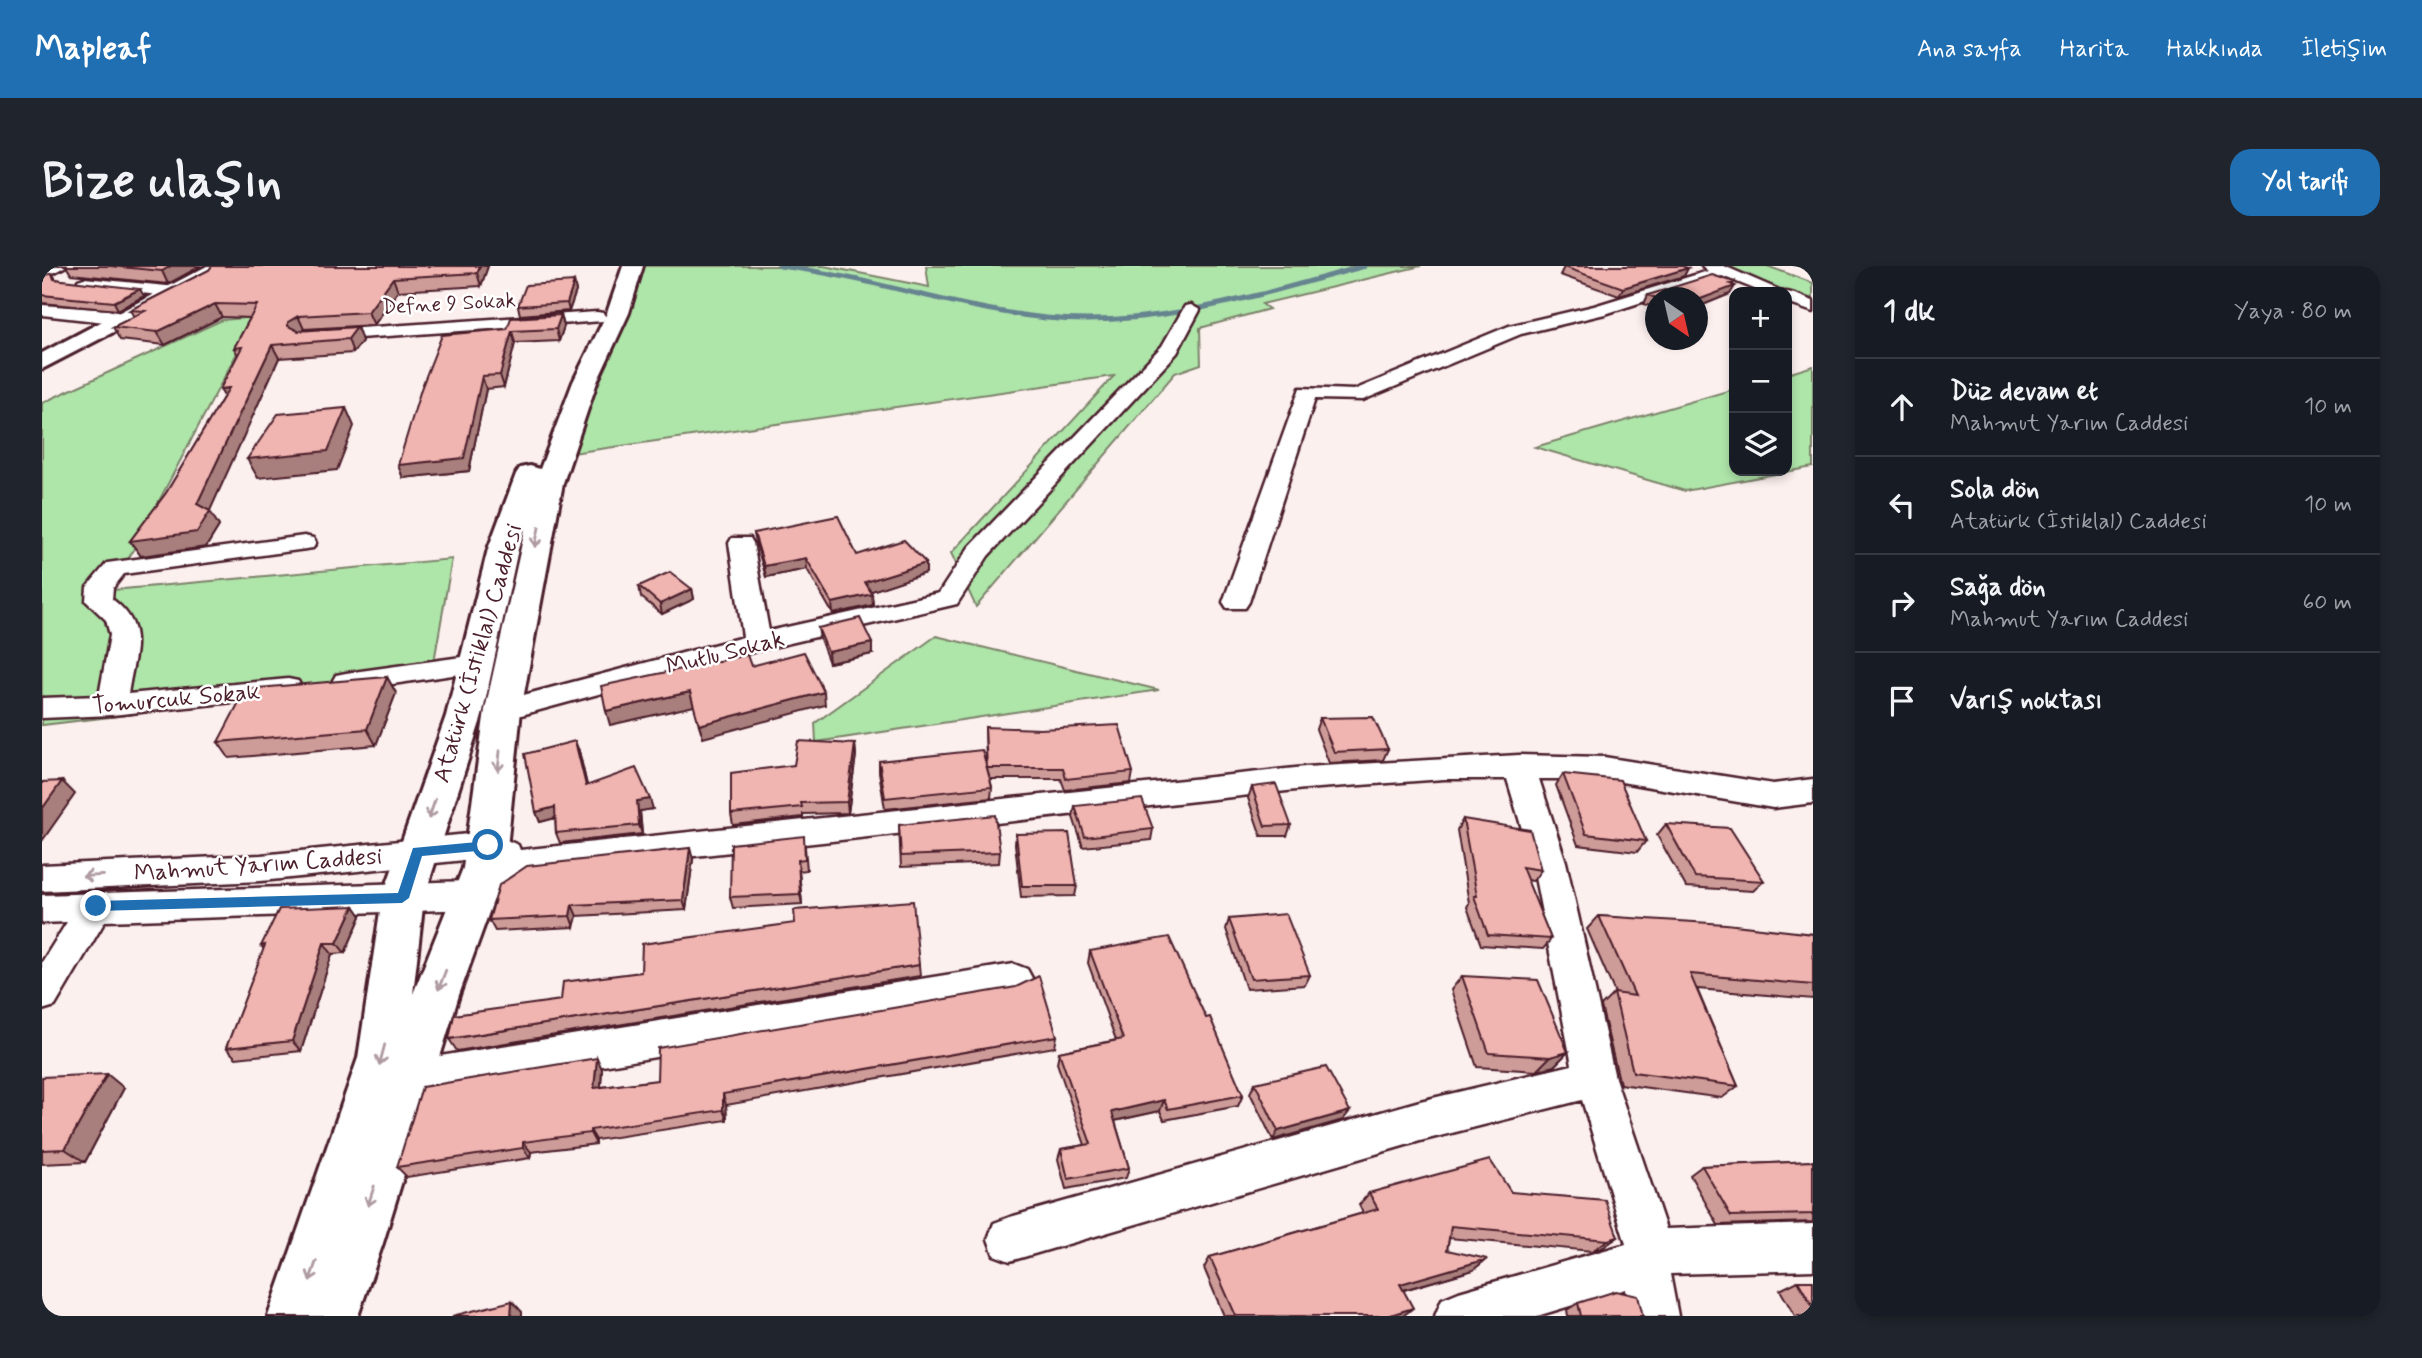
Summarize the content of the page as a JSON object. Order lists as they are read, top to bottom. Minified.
{"streets":{"street":["Defne 9 Sokak","Mutlu Sokak","Atatürk (İstiklal) Caddesi","Tomurcuk Sokak","Mahmut Yarım Caddesi"]},"crossings":[["Defne 9 Sokak","Atatürk (İstiklal) Caddesi"],["Mutlu Sokak","Atatürk (İstiklal) Caddesi"],["Atatürk (İstiklal) Caddesi","Tomurcuk Sokak"],["Atatürk (İstiklal) Caddesi","Mahmut Yarım Caddesi"]],"north":"bottom right","page":{"header":"Mapleaf","nav":["Ana sayfa","Harita","Hakkında","İletişim"],"buttons":"Yol tarifi","title":"Bize ulaşın","heading":["1 dk","Yaya · 80 m"],"map_buttons":["+","−"],"list":[["Düz devam et","Mahmut Yarım Caddesi","10 m"],["Sola dön","Atatürk (İstiklal) Caddesi","10 m"],["Sağa dön","Mahmut Yarım Caddesi","60 m"],"Varış noktası"]}}
